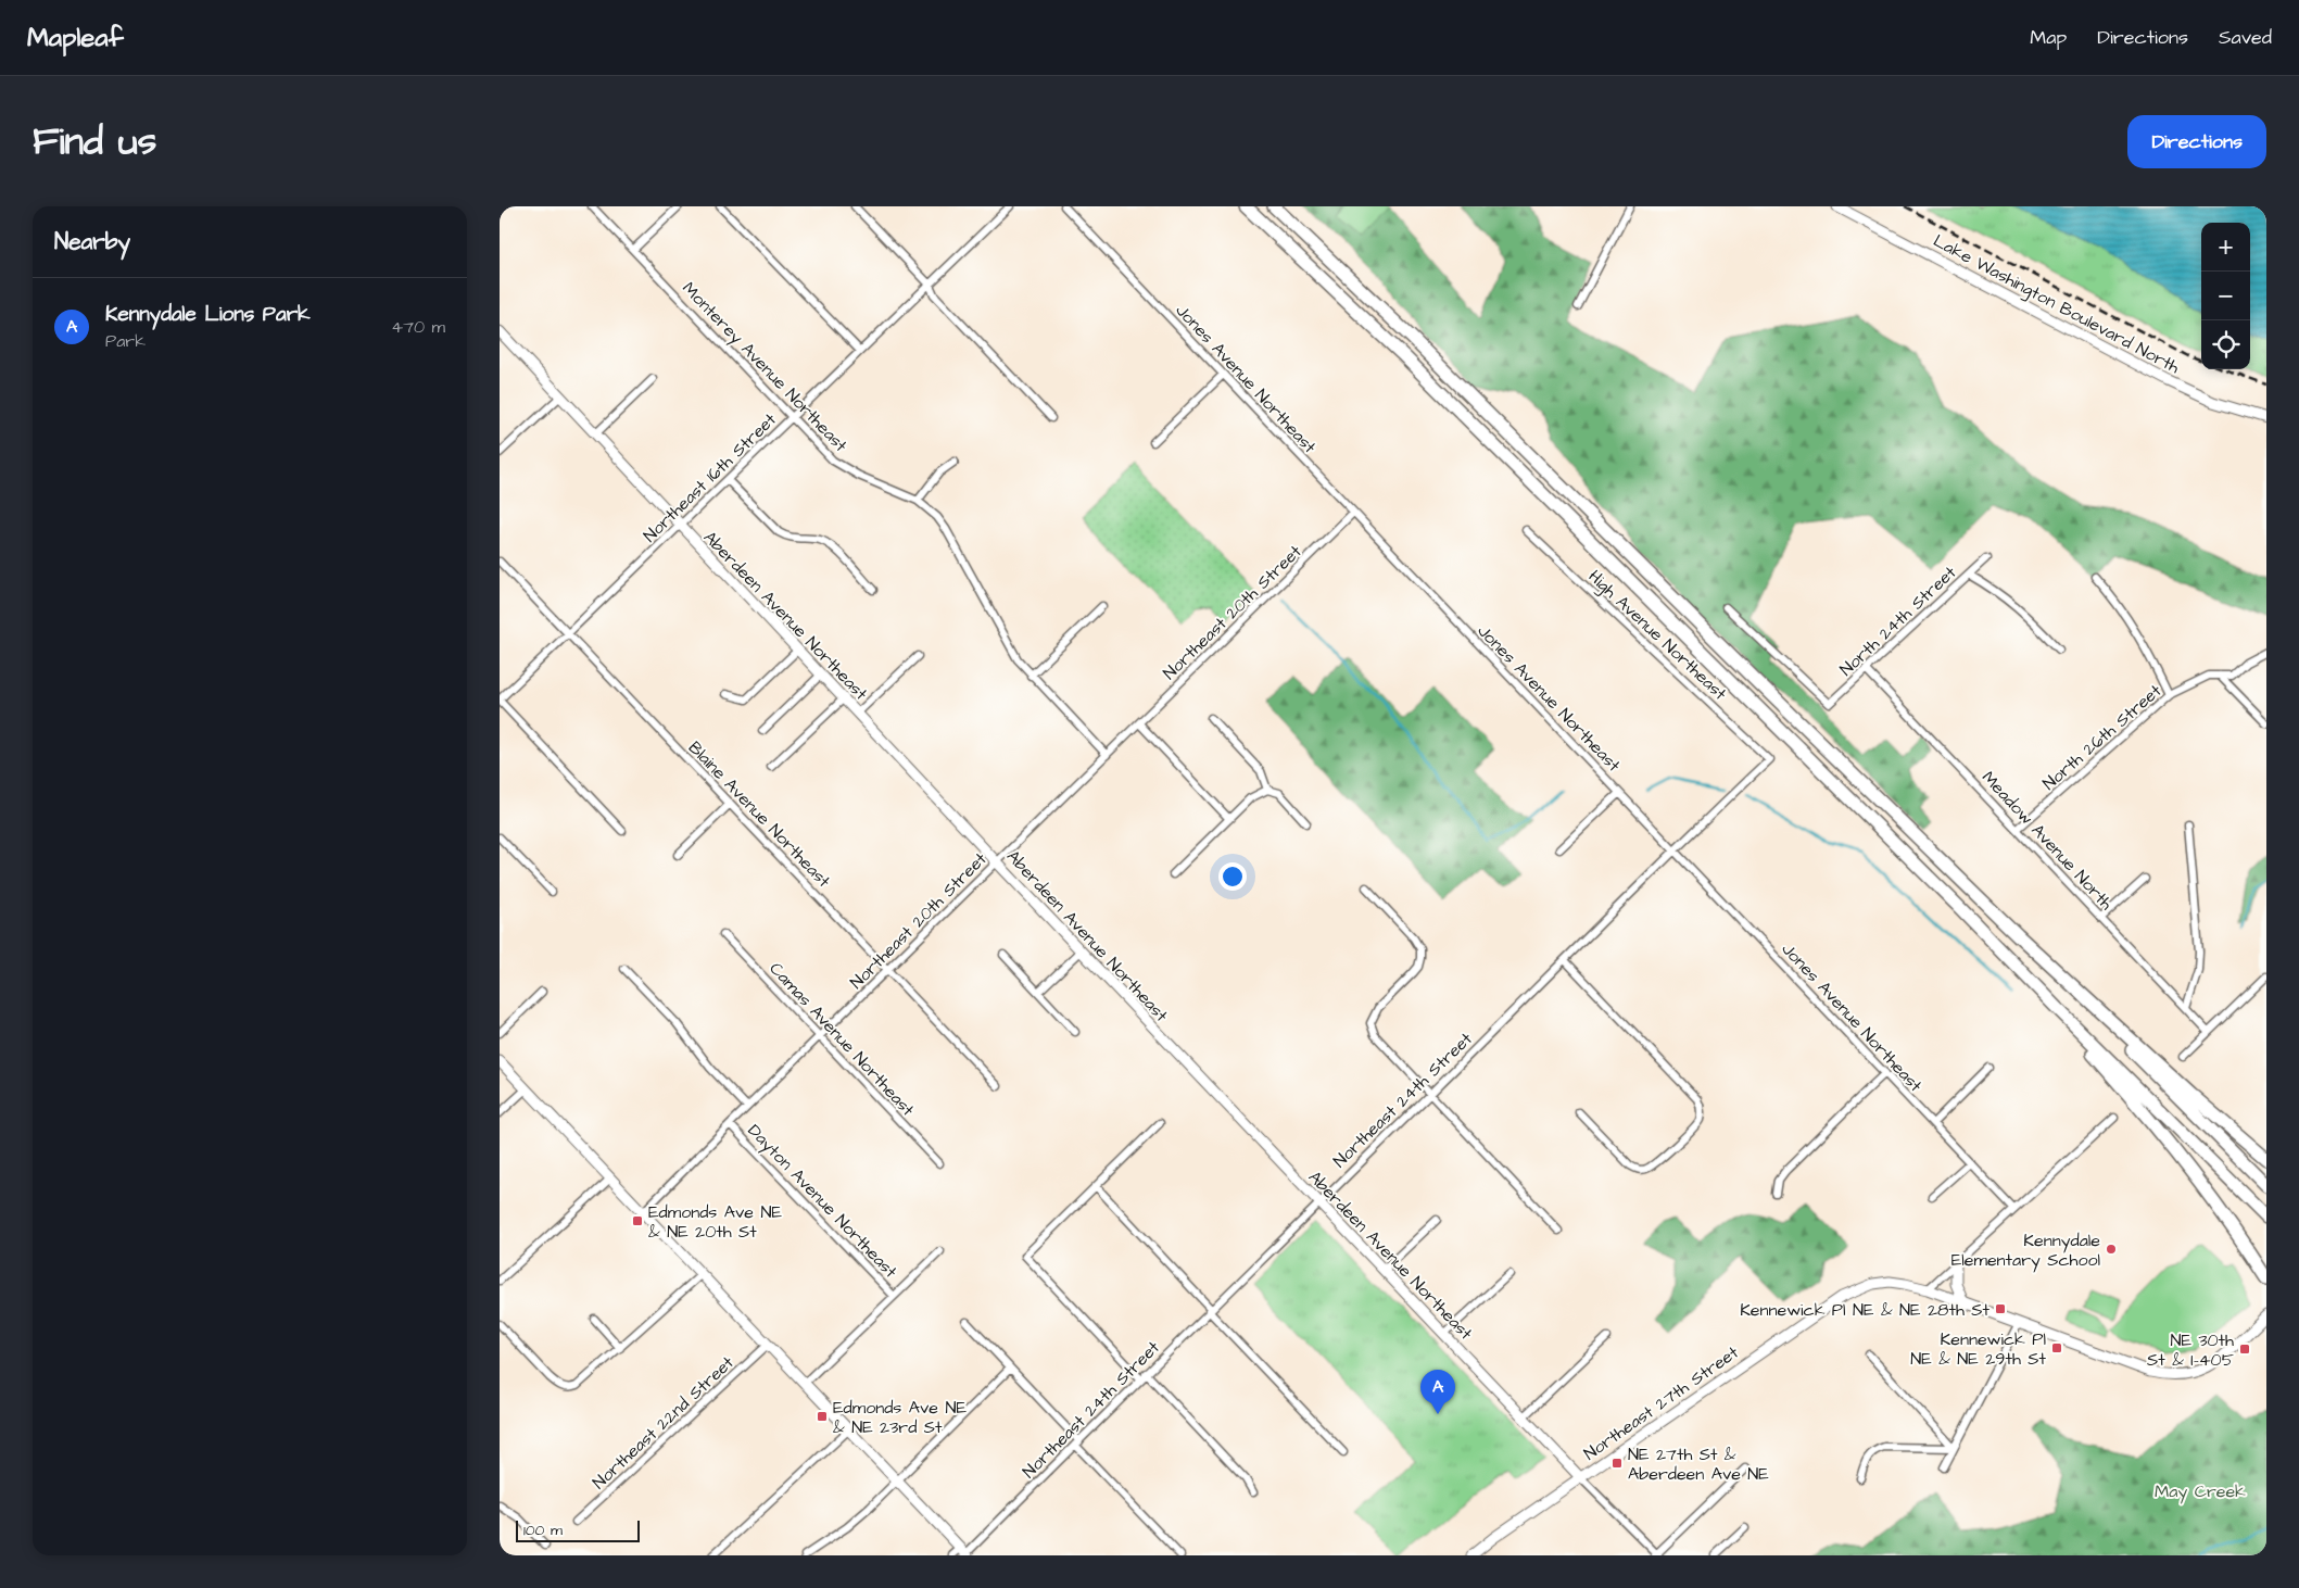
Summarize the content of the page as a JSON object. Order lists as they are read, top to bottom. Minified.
{"streets":{"street":["Lake Washington Boulevard North","Monterey Avenue Northeast","Jones Avenue Northeast","Northeast 16th Street","Northeast 20th Street","Aberdeen Avenue Northeast","North 24th Street","High Avenue Northeast","North 26th Street","Blaine Avenue Northeast","Meadow Avenue North","Camas Avenue Northeast","Northeast 24th Street","Dayton Avenue Northeast","Northeast 27th Street","Northeast 22nd Street"]},"crossings":[["Monterey Avenue Northeast","Northeast 16th Street"],["Monterey Avenue Northeast","Northeast 20th Street"],["Jones Avenue Northeast","Northeast 20th Street"],["Jones Avenue Northeast","Northeast 24th Street"],["Northeast 16th Street","Aberdeen Avenue Northeast"],["Northeast 16th Street","Blaine Avenue Northeast"],["Northeast 20th Street","Aberdeen Avenue Northeast"],["Northeast 20th Street","Blaine Avenue Northeast"],["Northeast 20th Street","Camas Avenue Northeast"],["Northeast 20th Street","Dayton Avenue Northeast"],["Aberdeen Avenue Northeast","Northeast 24th Street"],["Aberdeen Avenue Northeast","Northeast 27th Street"],["North 24th Street","Meadow Avenue North"],["High Avenue Northeast","Northeast 24th Street"],["North 26th Street","Meadow Avenue North"]],"parks":["May Creek"],"places":{"transit":["Edmonds Ave NE & NE 20th St","Kennewick Pl NE & NE 28th St","Kennewick Pl NE & NE 29th St","NE 30th St & I-405","Edmonds Ave NE & NE 23rd St","NE 27th St & Aberdeen Ave NE"],"other":["Kennydale Elementary School"]},"scale_bar":"100 m","page":{"header":"Mapleaf","nav":["Map","Directions","Saved"],"title":"Find us","buttons":"Directions","heading":"Nearby","map_buttons":["+","−"],"list":[{"mark":"A","name":"Kennydale Lions Park","note":"Park","value":"470 m"}],"pins":"A","scale":"100 m"}}
